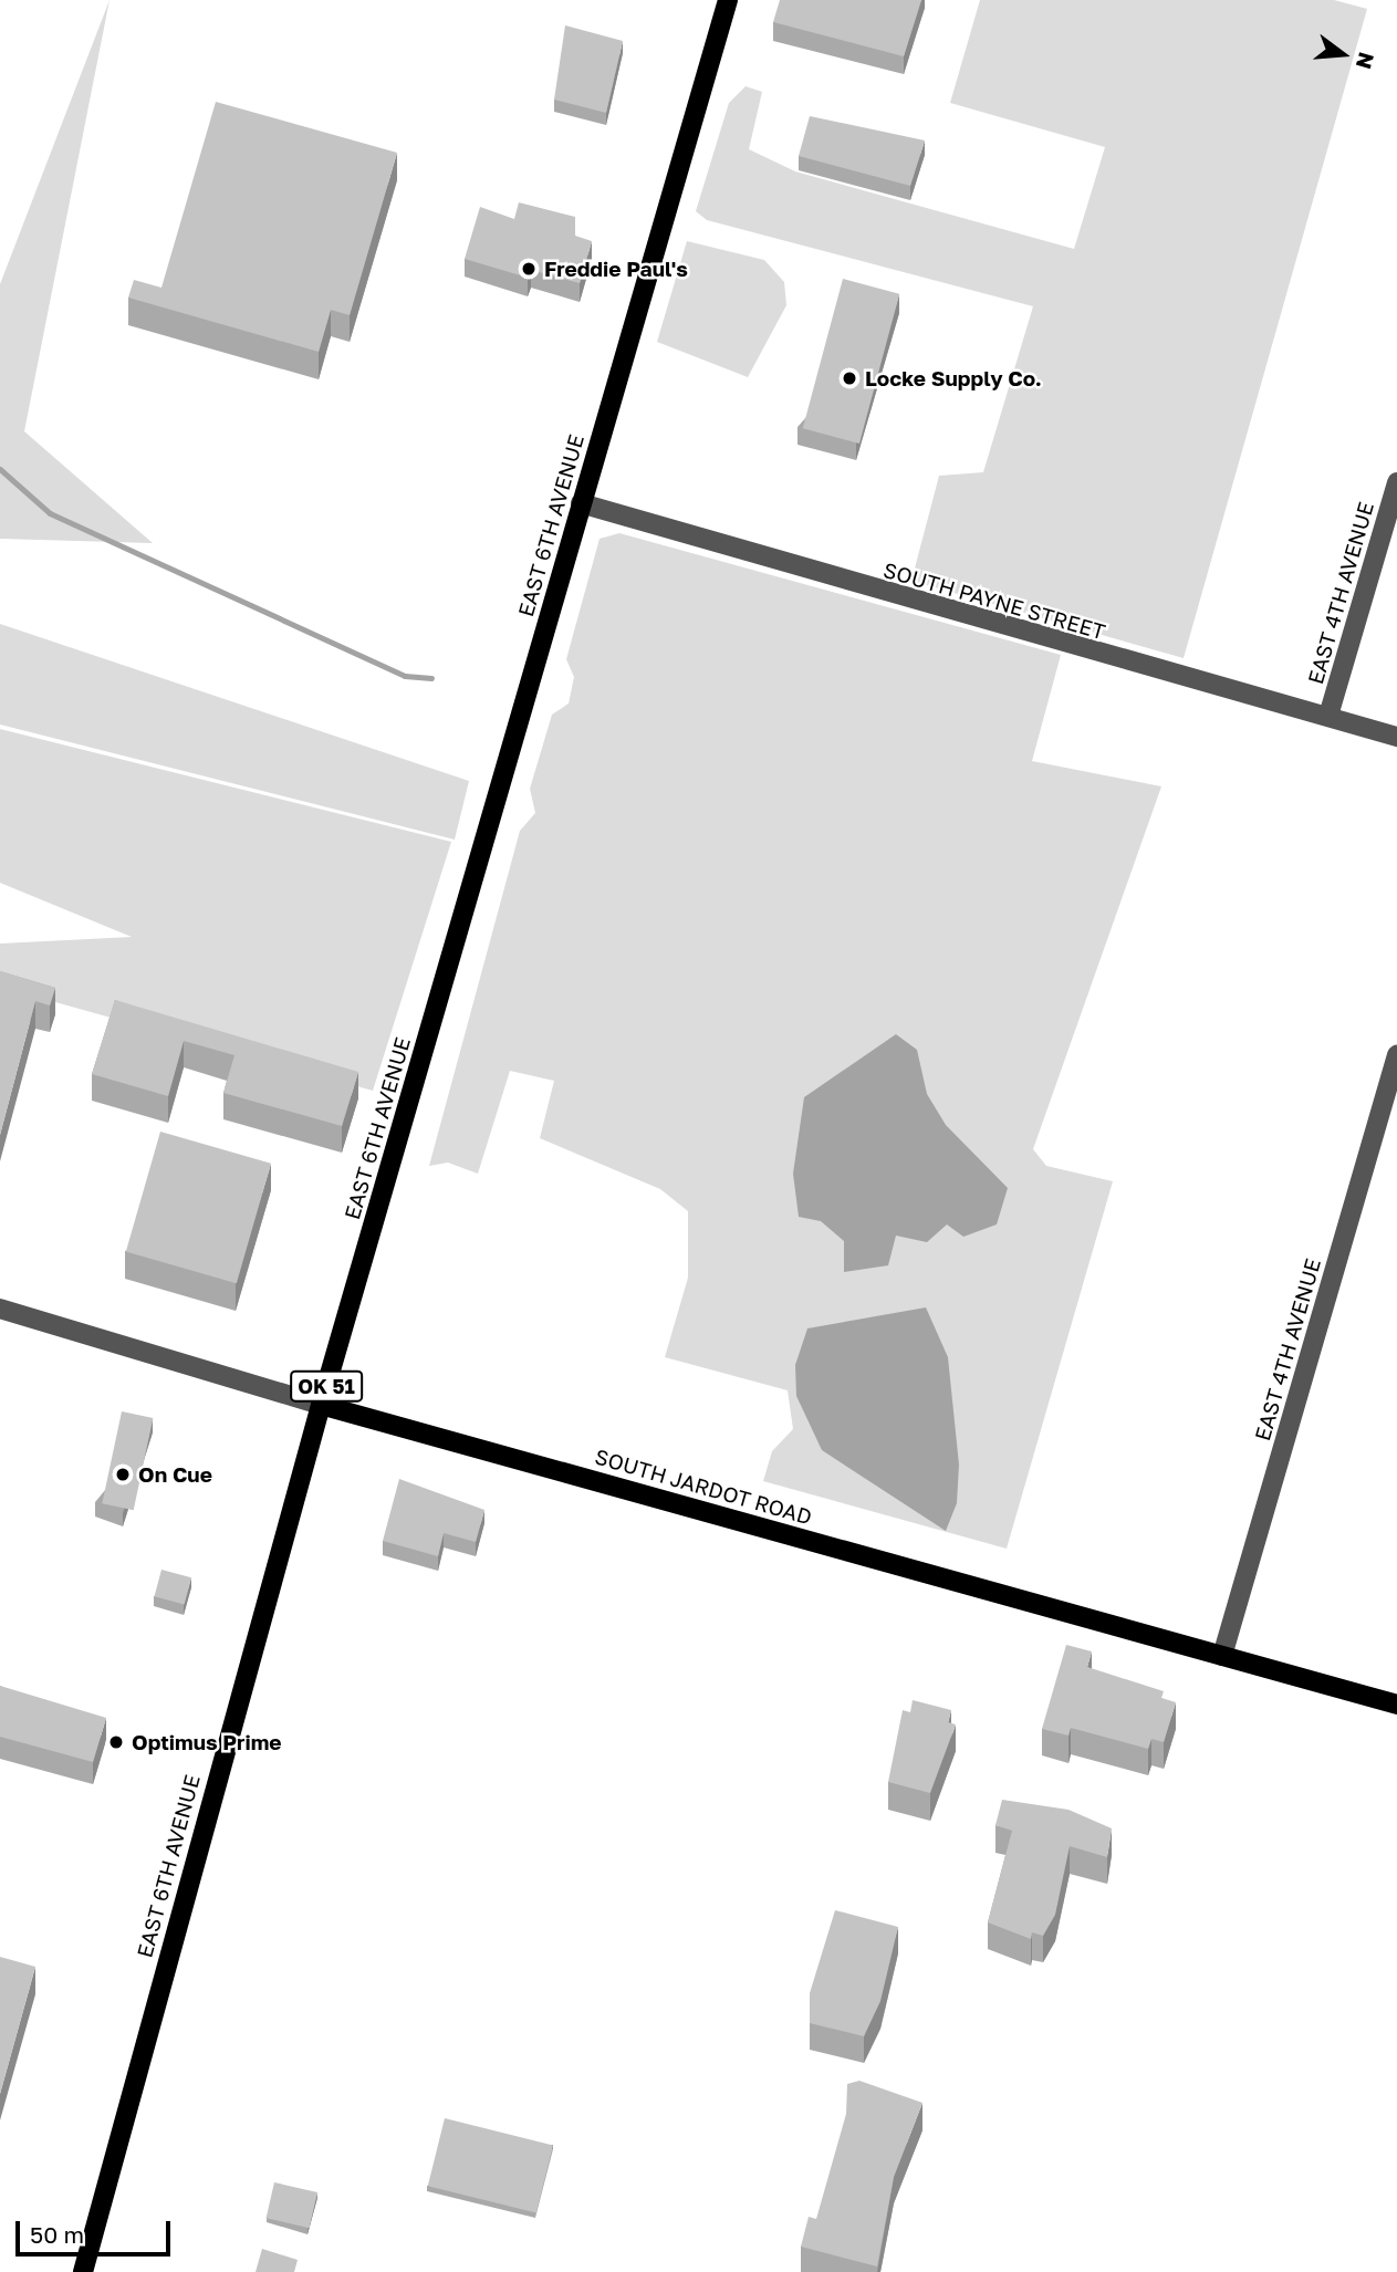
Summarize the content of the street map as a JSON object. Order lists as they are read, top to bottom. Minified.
{"streets":{"main road":["EAST 6TH AVENUE","OK 51","SOUTH JARDOT ROAD"],"street":["EAST 4TH AVENUE","SOUTH PAYNE STREET"]},"crossings":[["EAST 6TH AVENUE","SOUTH PAYNE STREET"],["EAST 6TH AVENUE","SOUTH JARDOT ROAD"],["EAST 4TH AVENUE","SOUTH PAYNE STREET"],["EAST 4TH AVENUE","SOUTH JARDOT ROAD"]],"places":["Freddie Paul's","Locke Supply Co.","On Cue","Optimus Prime"],"scale_bar":"50 m","north":"right"}
